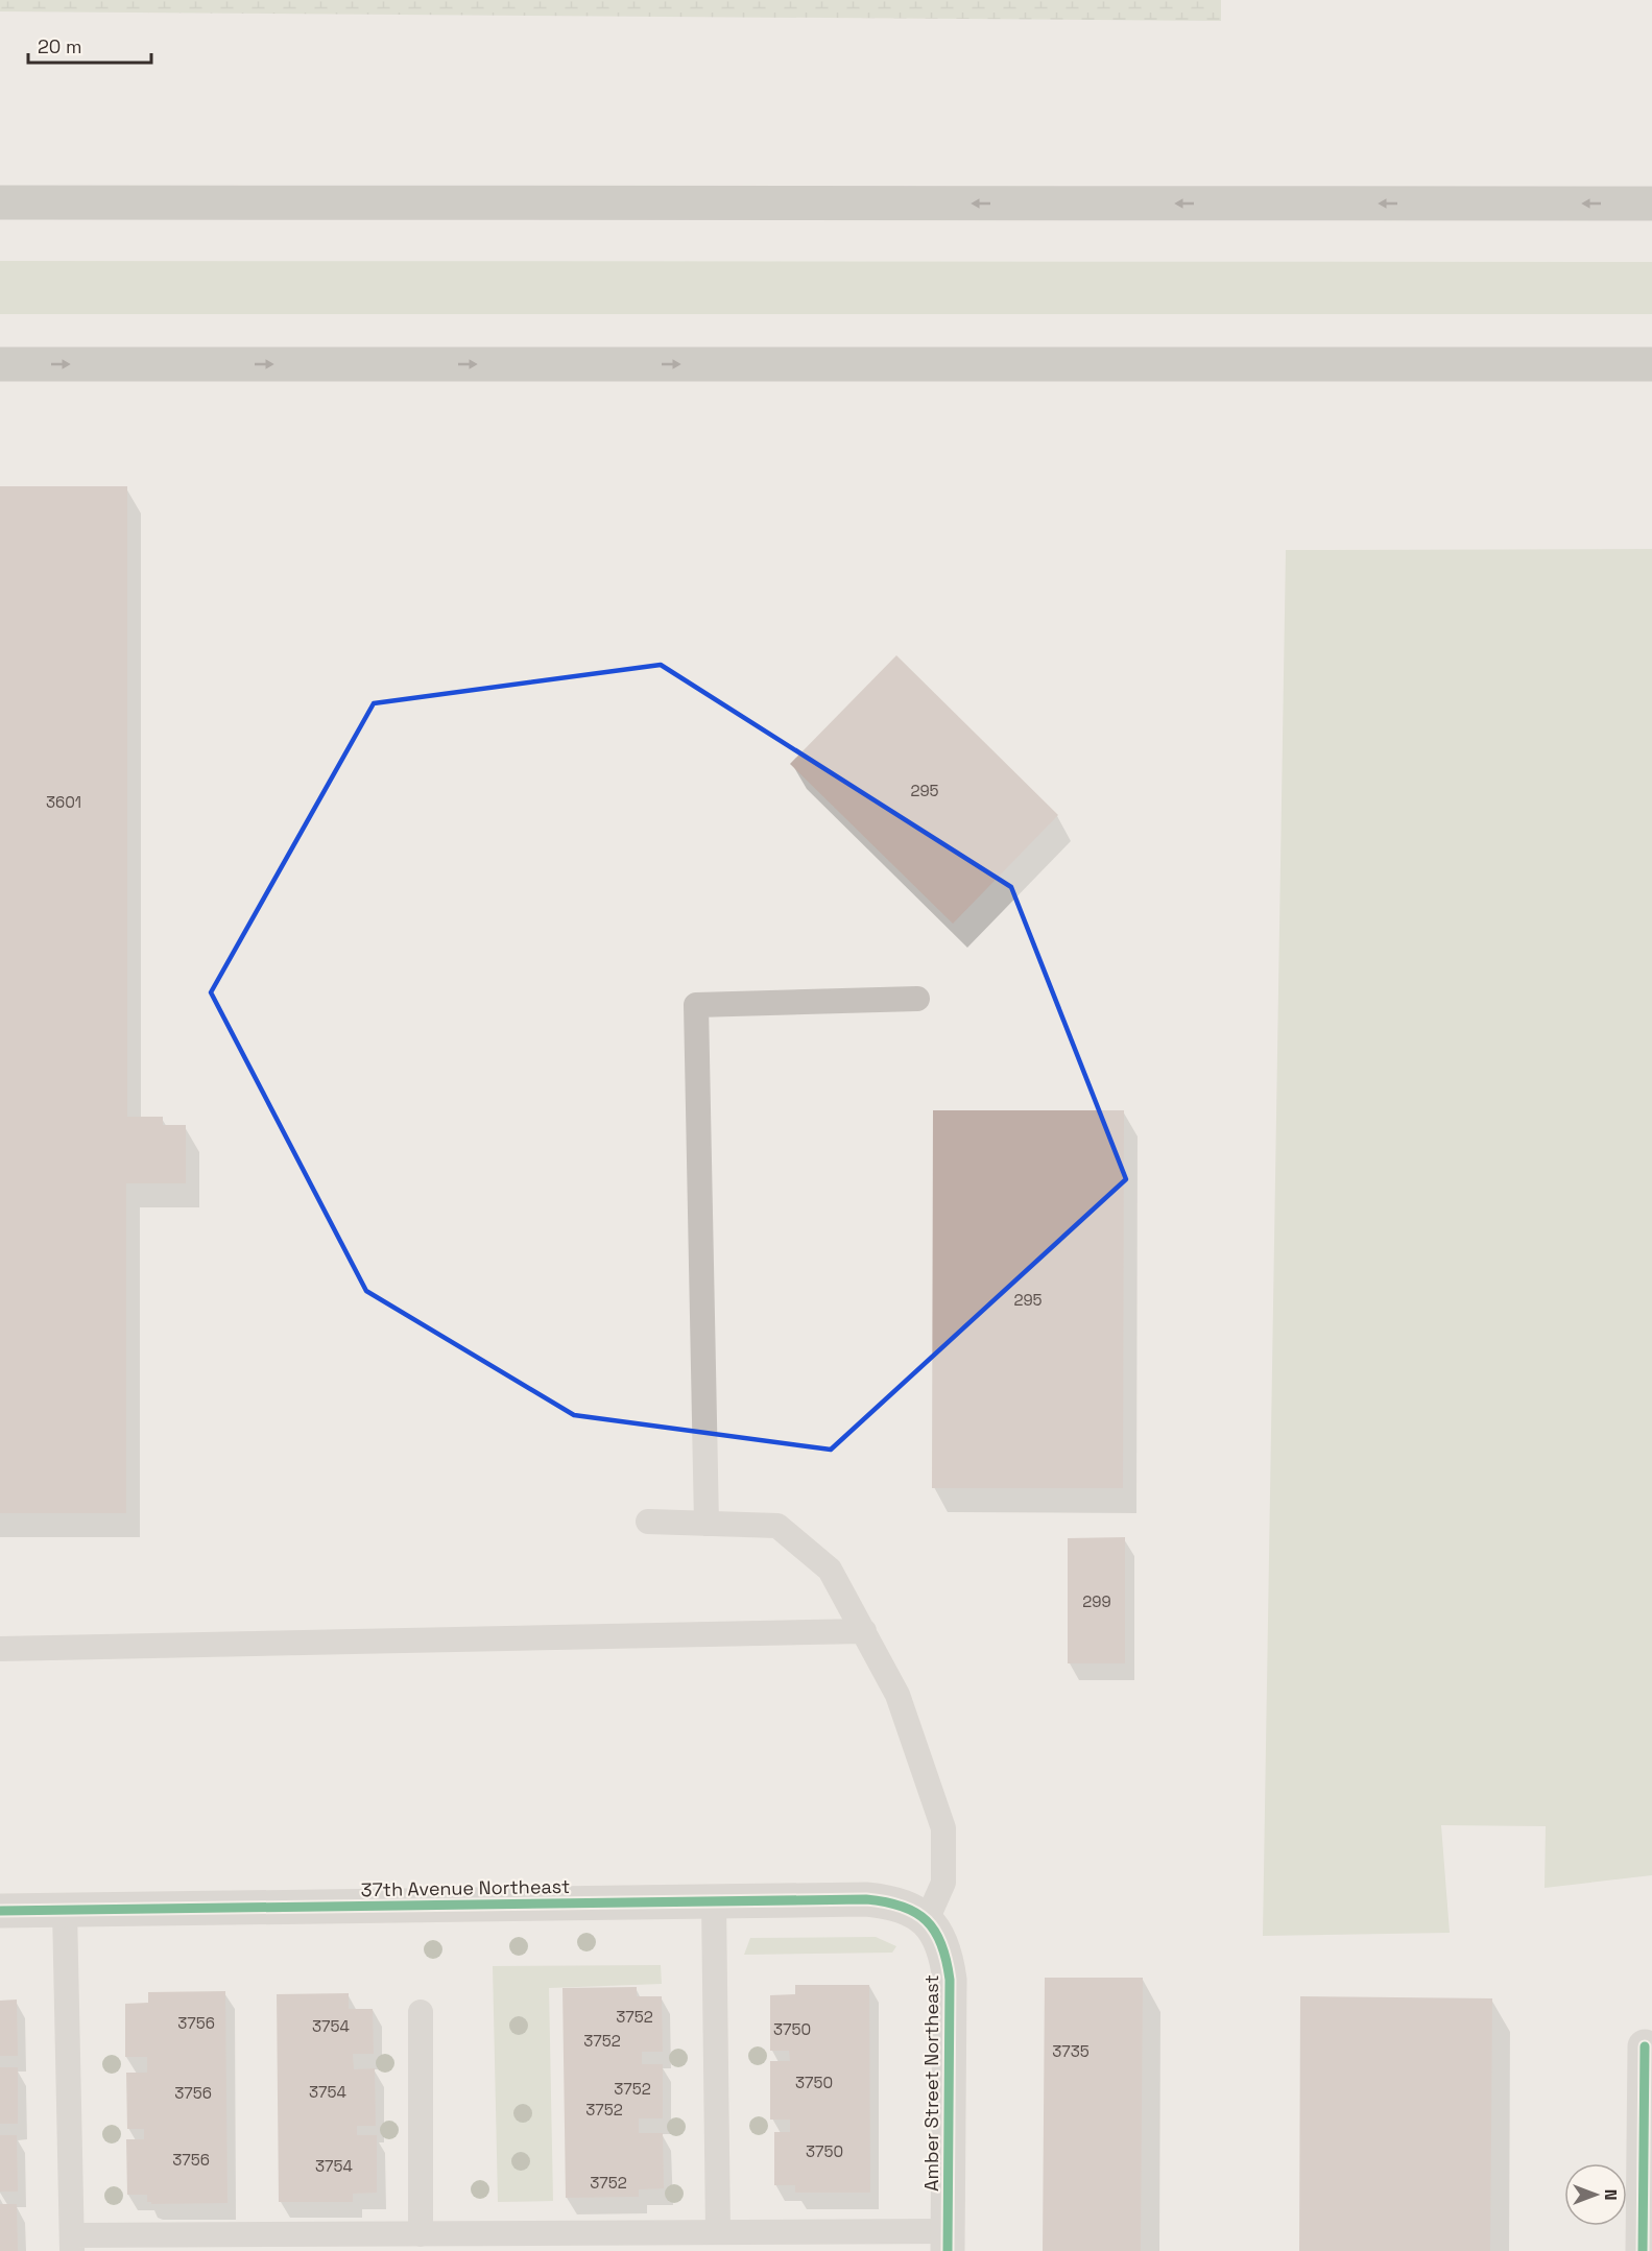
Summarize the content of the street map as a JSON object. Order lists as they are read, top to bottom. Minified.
{"streets":{"street":["37th Avenue Northeast","Amber Street Northeast"]},"crossings":[["37th Avenue Northeast","Amber Street Northeast"]],"house_numbers":["295","3601","295","299","3752","3756","3754","3750","3752","3735","3750","3752","3754","3756","3752","3750","3756","3754","3752"],"scale_bar":"20 m","north":"right"}
